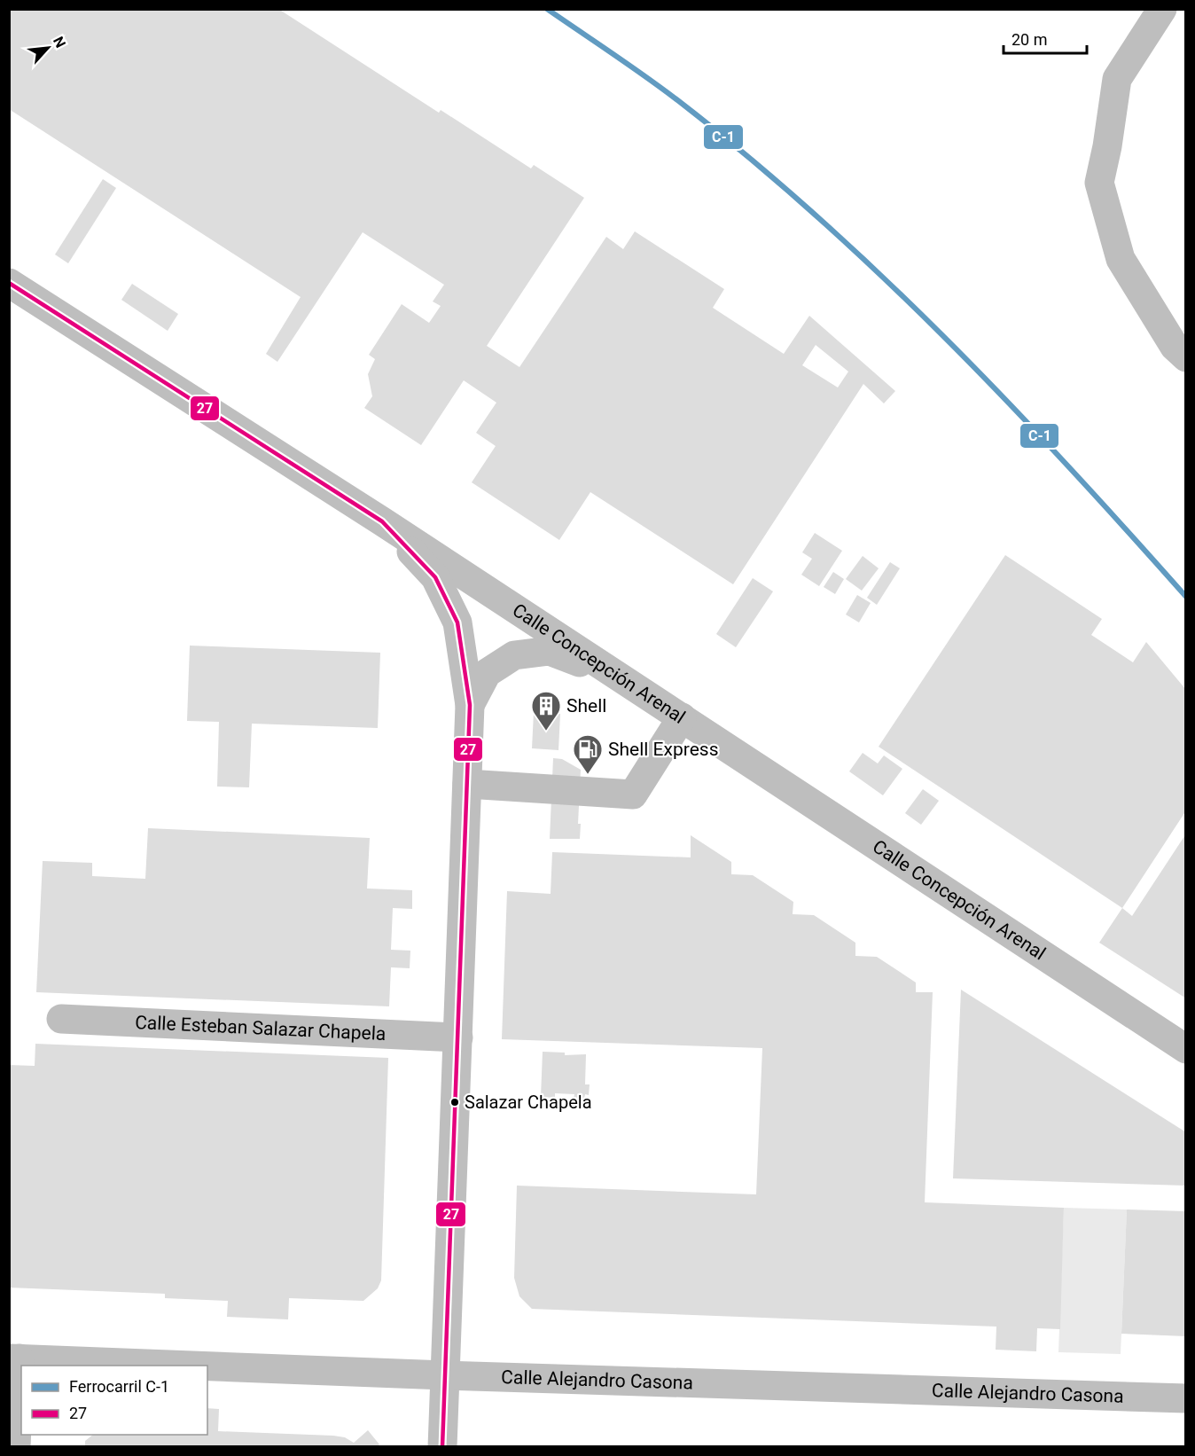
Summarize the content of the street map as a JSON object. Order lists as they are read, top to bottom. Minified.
{"streets":{"street":["Calle Concepción Arenal","Calle Esteban Salazar Chapela","Calle Alejandro Casona"]},"places":{"building":["Shell"],"fuel station":["Shell Express"],"other":["Salazar Chapela"]},"lines":["rail line C-1","transit line 27"],"legend":["Ferrocarril C-1","27"],"scale_bar":"20 m","north":"top right"}
